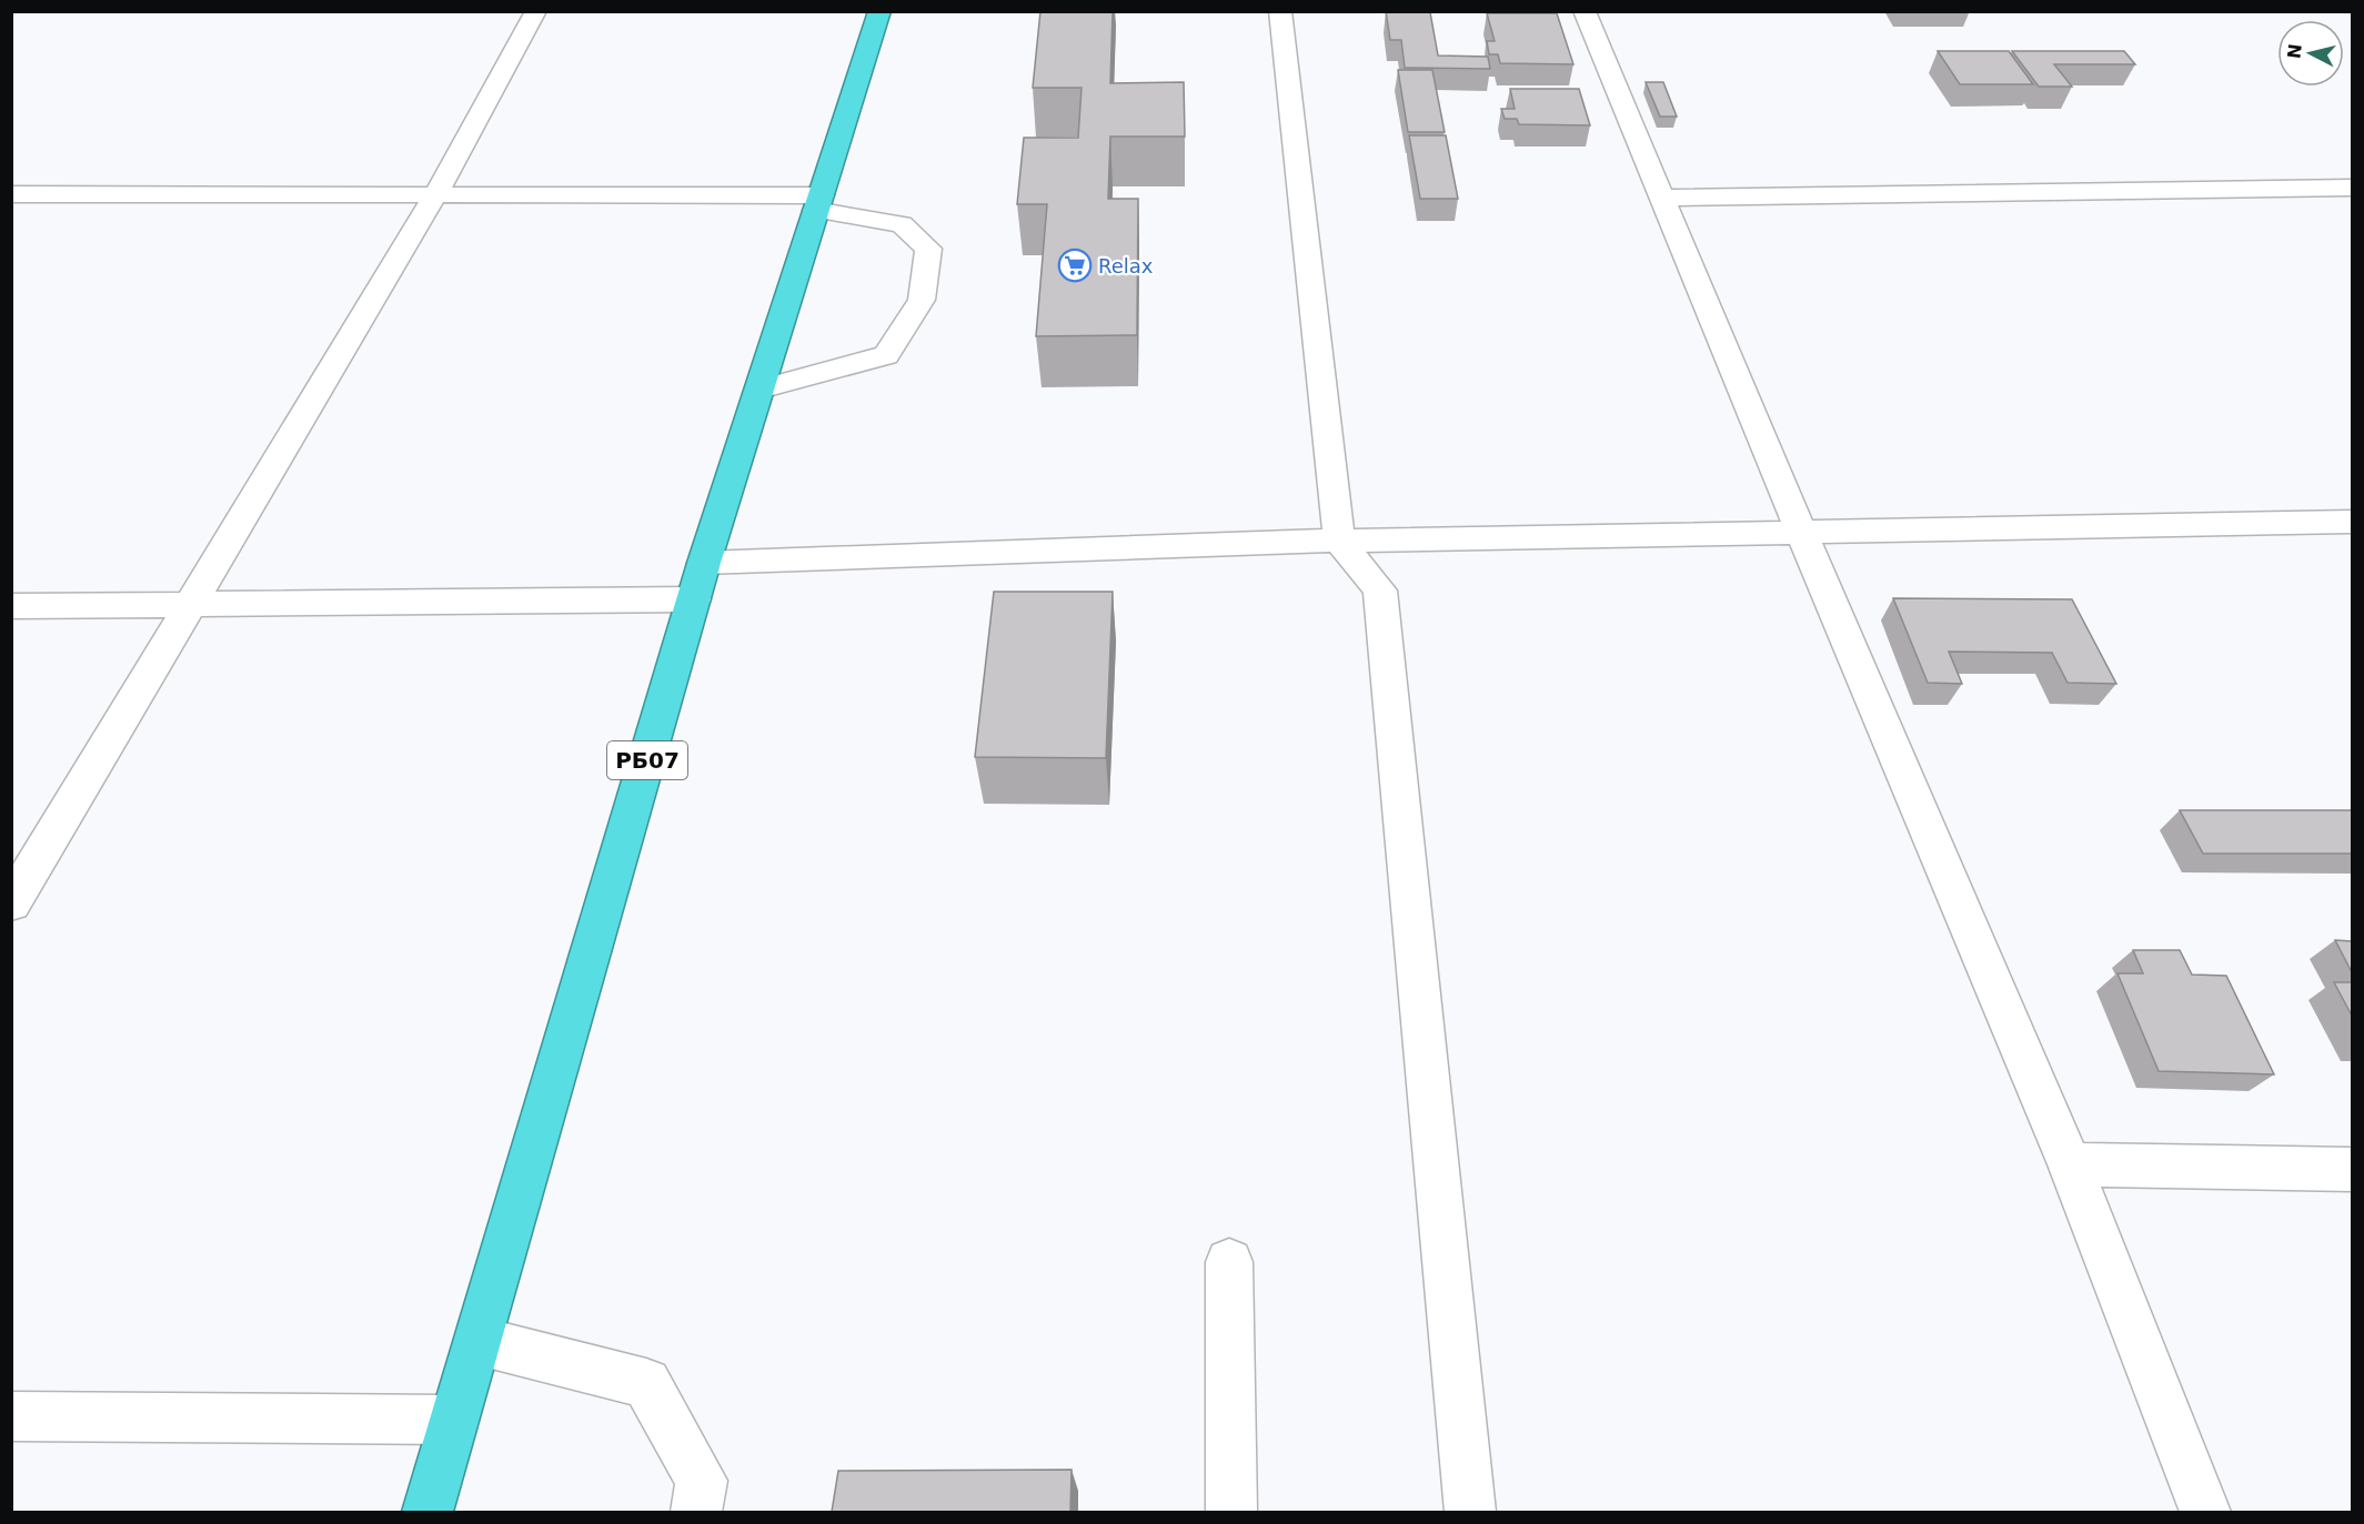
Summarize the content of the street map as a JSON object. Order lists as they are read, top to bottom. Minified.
{"streets":{"highway":["РБ07"]},"places":{"supermarket":["Relax"]},"north":"left"}
